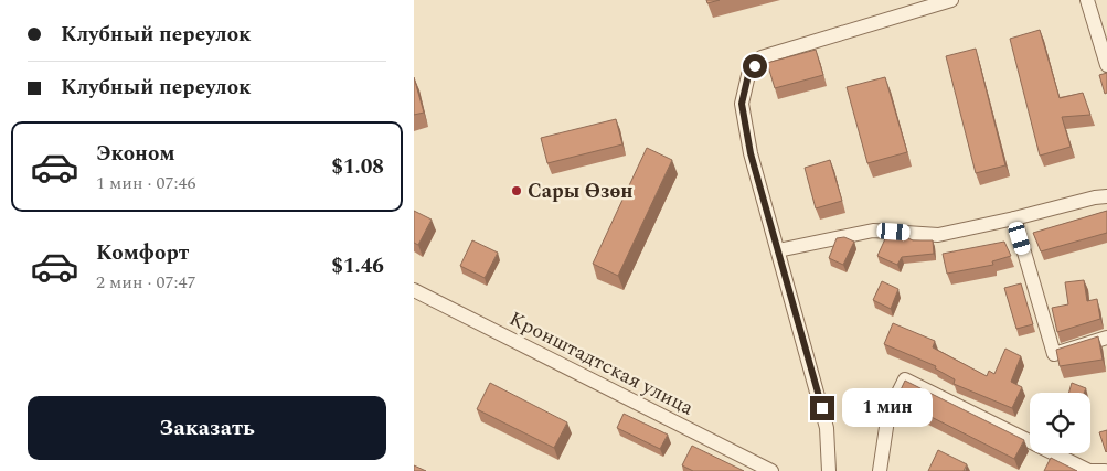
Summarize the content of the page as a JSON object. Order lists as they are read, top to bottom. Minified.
{"streets":{"street":["Кронштадтская улица"]},"places":["Сары Өзөн"],"page":{"banner":["Клубный переулок","Клубный переулок"],"list":[{"name":"Эконом","note":"1 мин · 07:46","value":"$1.08"},{"name":"Комфорт","note":"2 мин · 07:47","value":"$1.46"}],"buttons":"Заказать","bubble":"1 мин"}}
